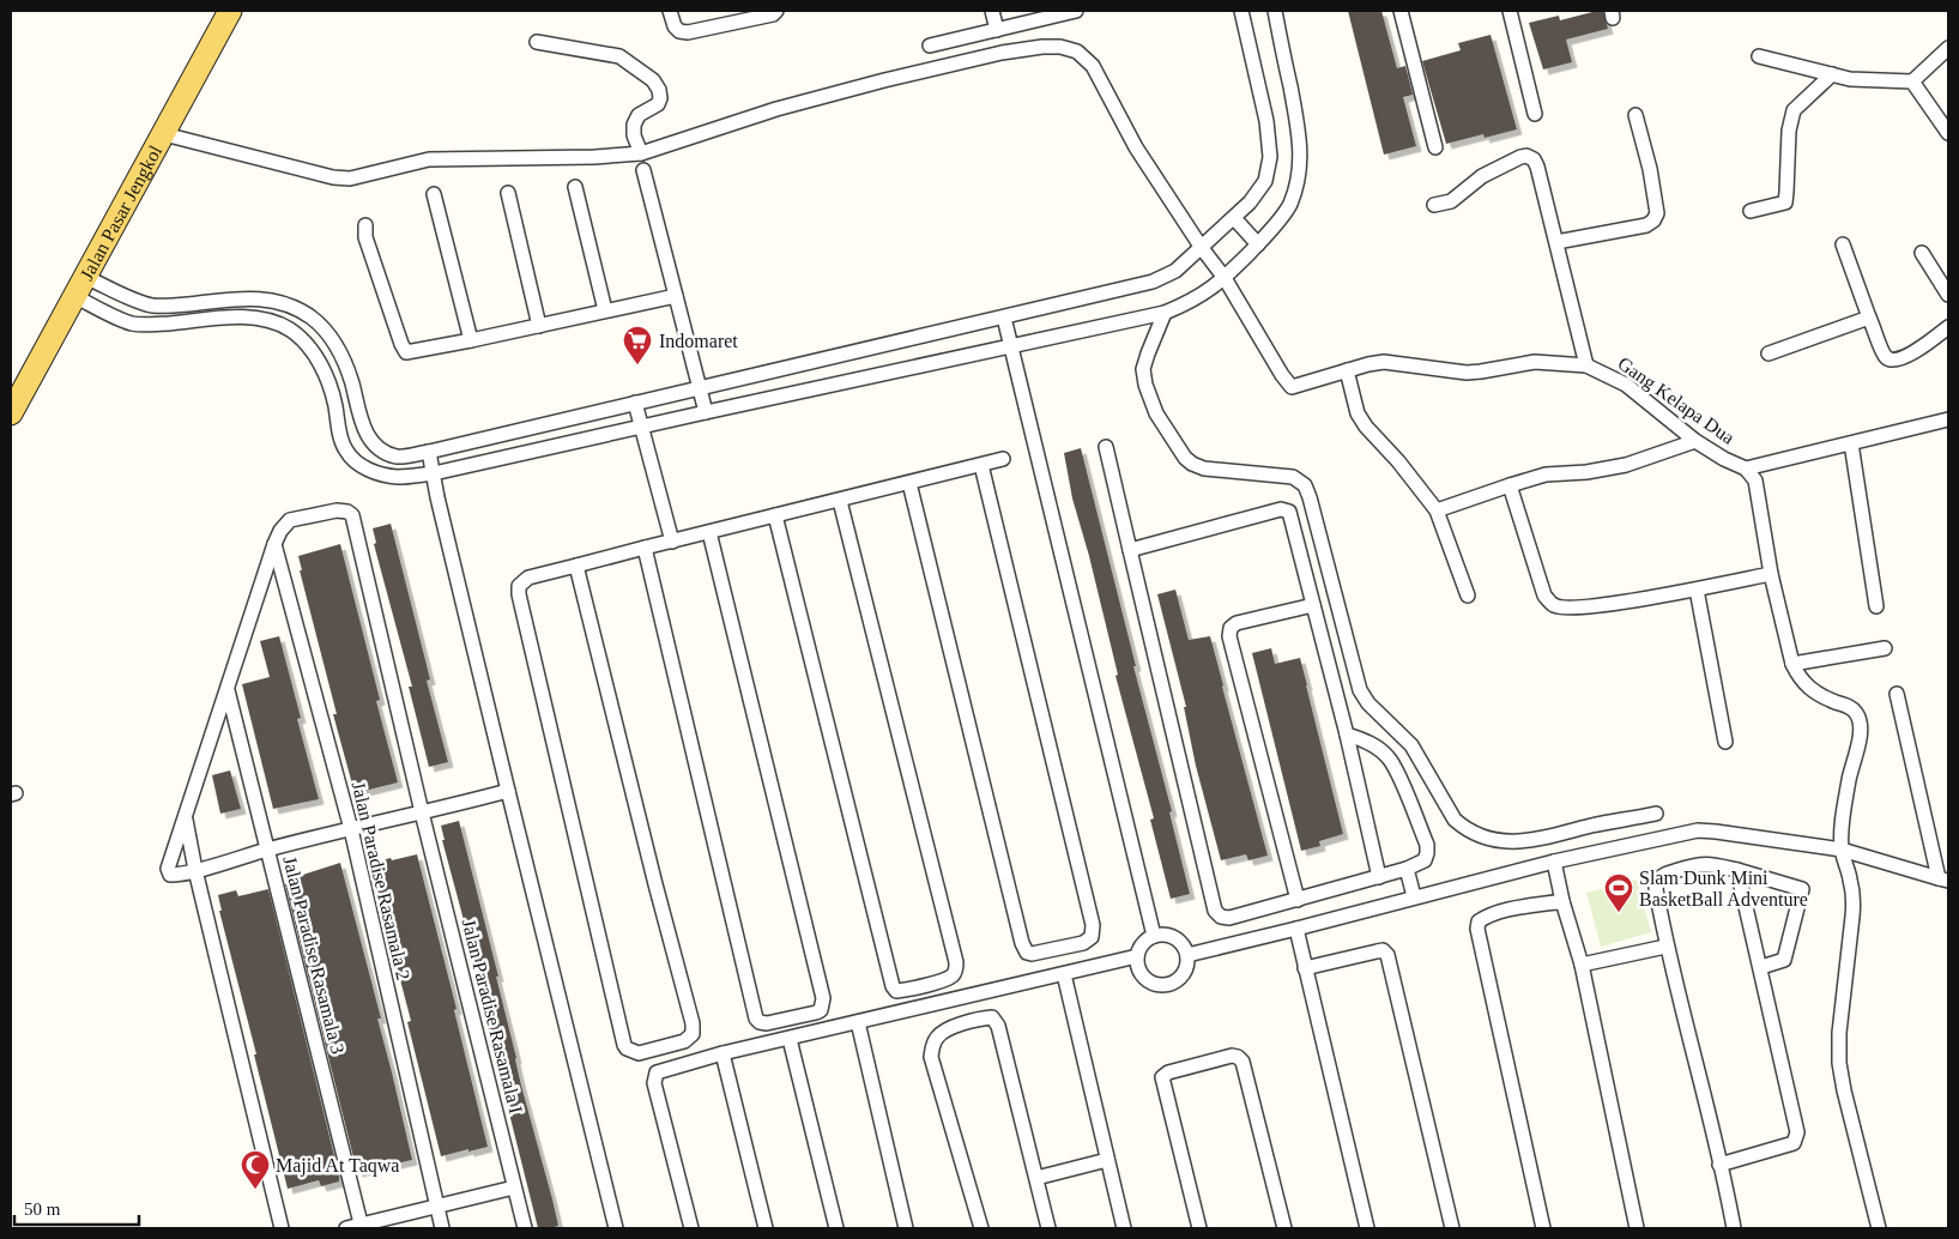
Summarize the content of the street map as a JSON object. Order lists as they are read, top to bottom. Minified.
{"streets":{"main road":["Jalan Pasar Jengkol"],"street":["Gang Kelapa Dua","Jalan Paradise Rasamala 2","Jalan Paradise Rasamala 3","Jalan Paradise Rasamala I"]},"crossings":[["Jalan Paradise Rasamala 2","Jalan Paradise Rasamala I"]],"places":{"supermarket":["Indomaret"],"sports":["Slam Dunk Mini BasketBall Adventure"],"mosque":["Majid At Taqwa"]},"scale_bar":"50 m"}
